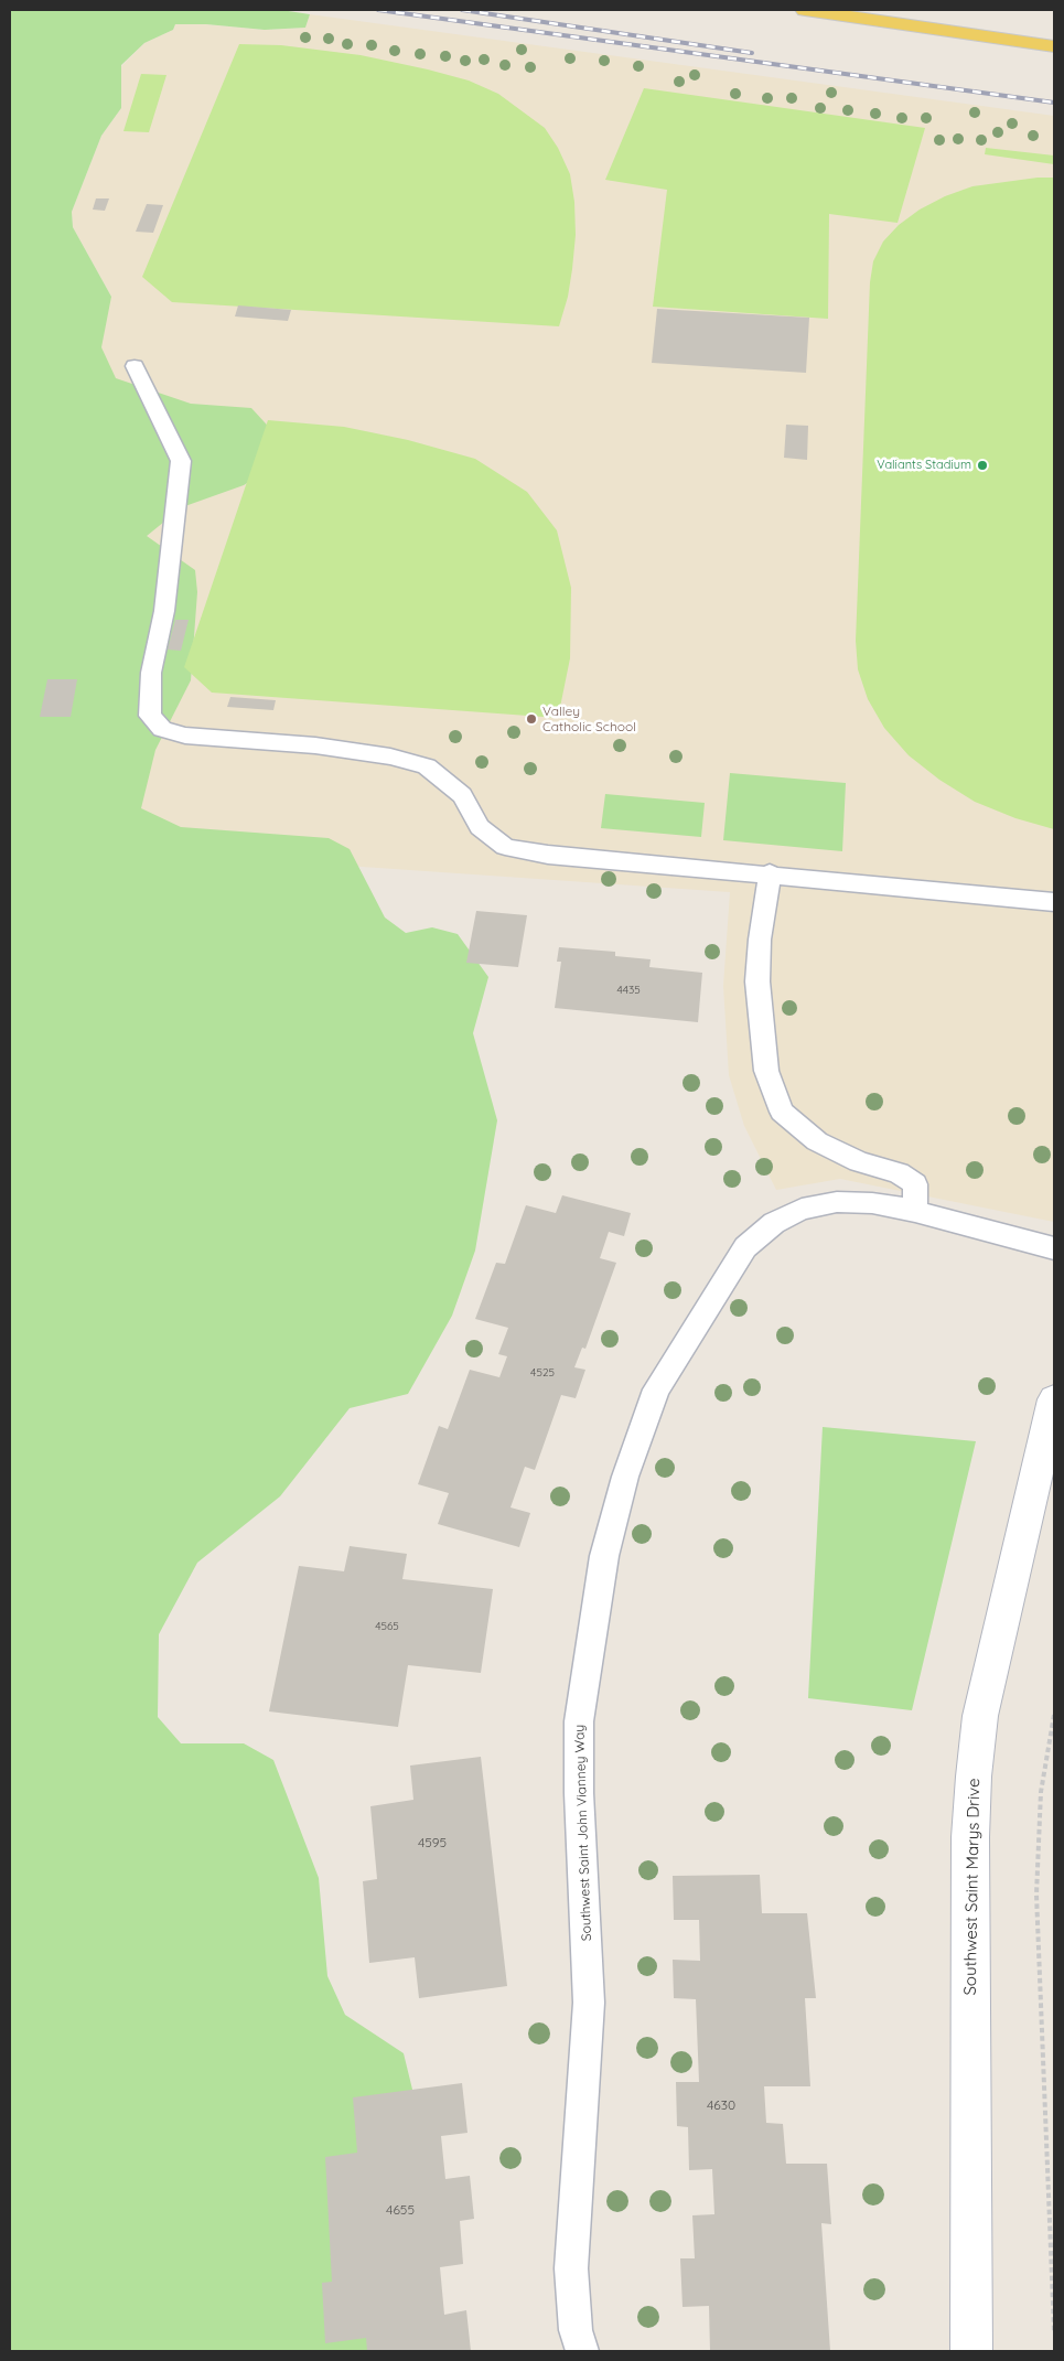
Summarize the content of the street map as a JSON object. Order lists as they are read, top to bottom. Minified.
{"streets":{"street":["Southwest Saint Marys Drive"],"lane":["Southwest Saint John Vianney Way"]},"places":["Valiants Stadium","Valley Catholic School"],"house_numbers":["4435","4525","4565","4595","4630","4655"]}
